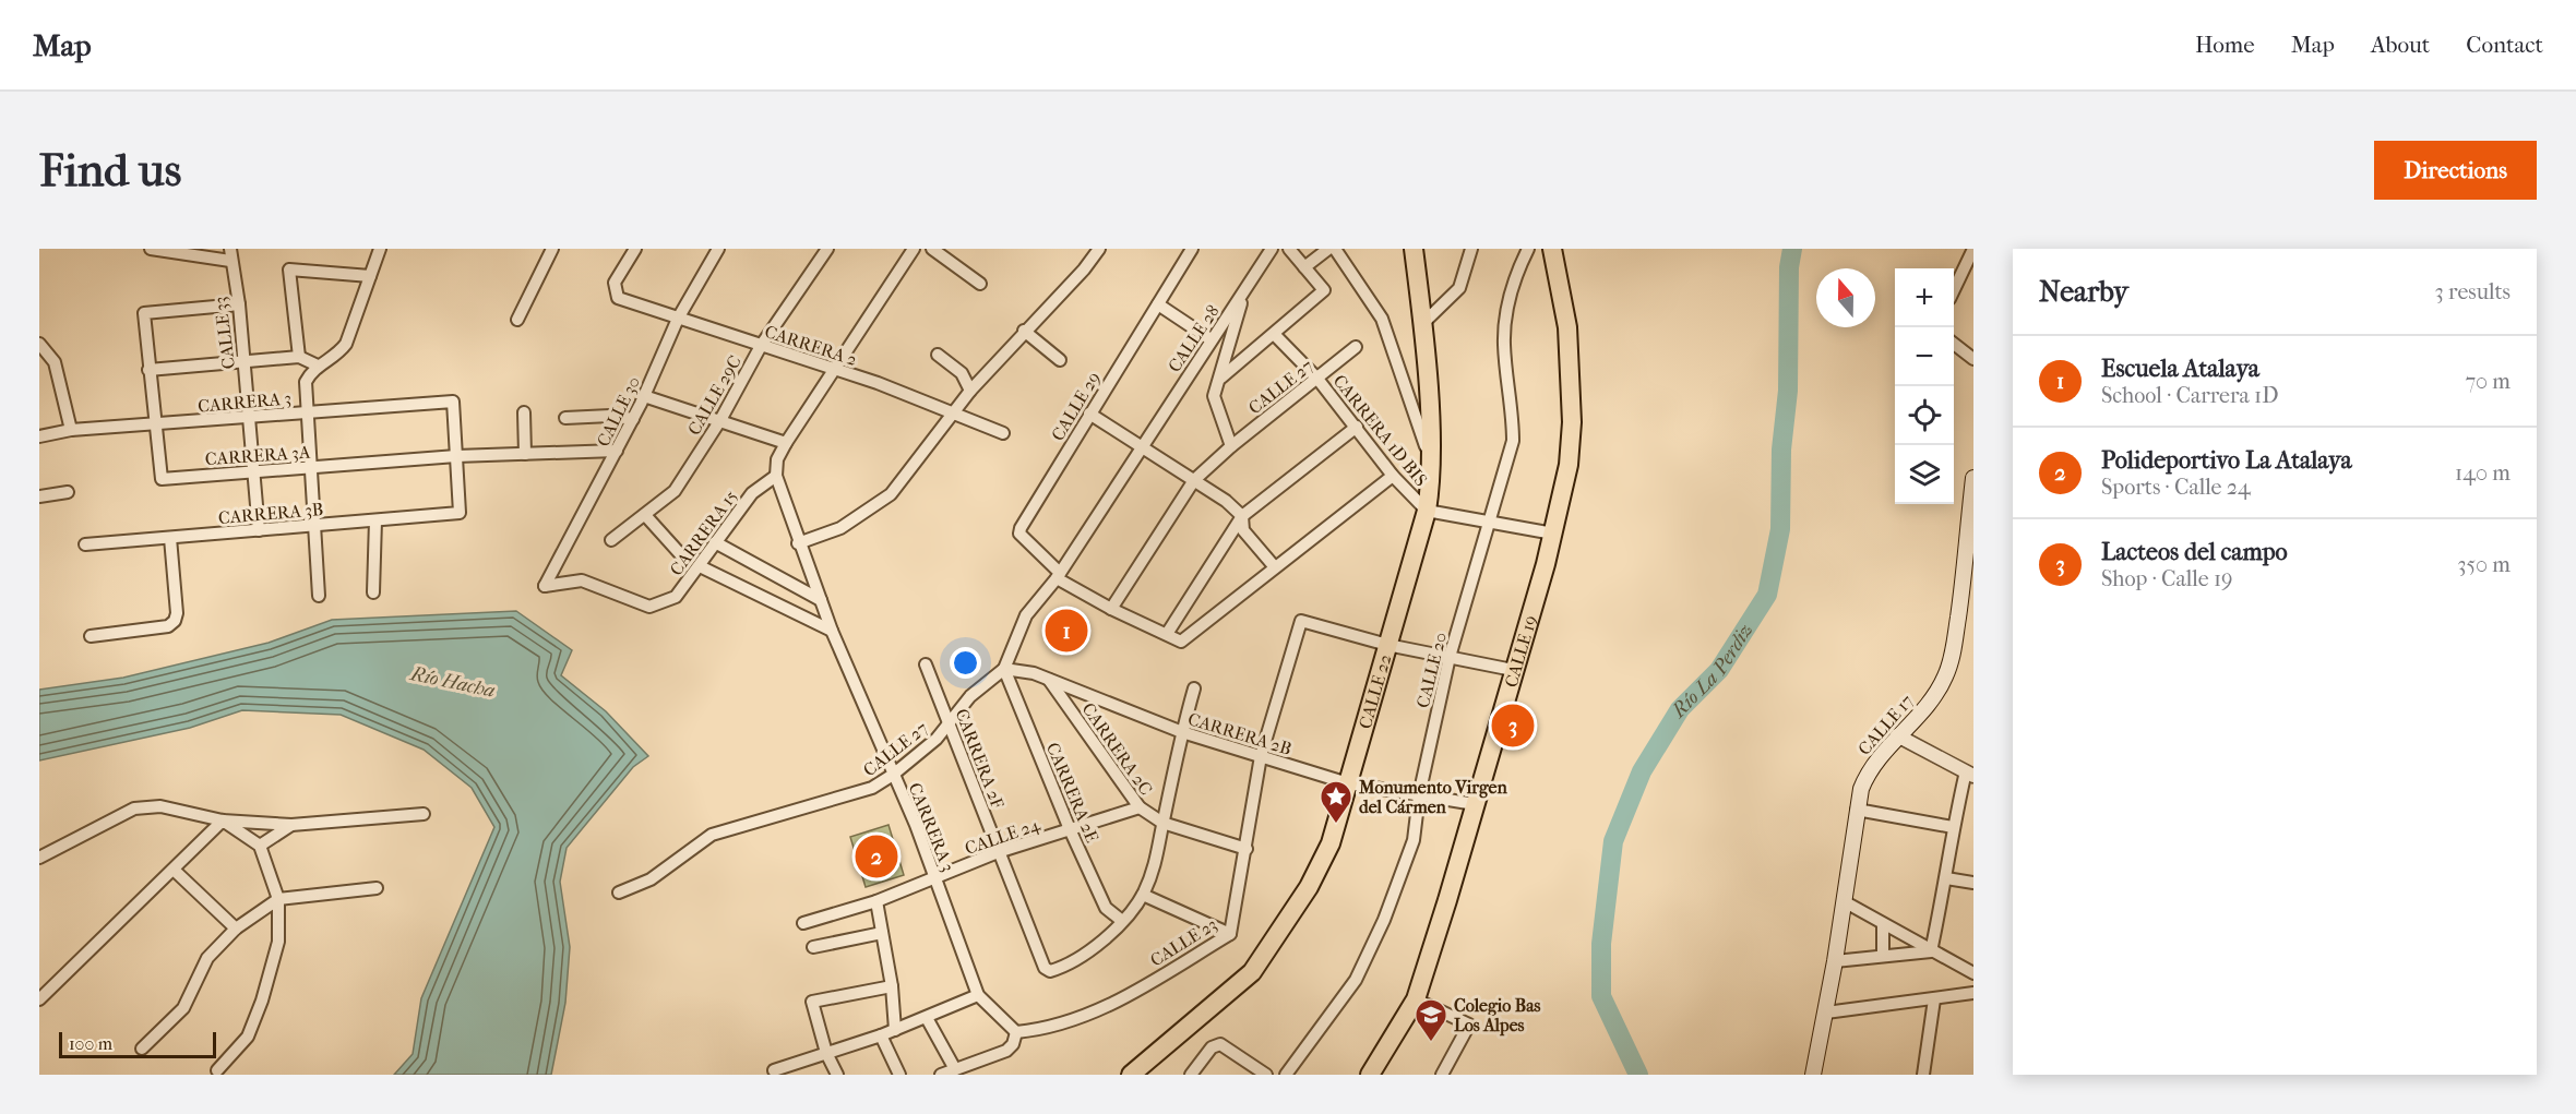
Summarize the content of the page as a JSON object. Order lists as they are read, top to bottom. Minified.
{"streets":{"main road":["CALLE 19","CALLE 22","CALLE 17"],"street":["CALLE 33","CALLE 28","CARRERA 2","CALLE 27","CALLE 29C","CARRERA 3","CALLE 29","CALLE 30","CARRERA 1D BIS","CARRERA 3A","CARRERA 3B","CARRERA 15","CALLE 20","CARRERA 2B","CARRERA 2C","CARRERA 2F","CARRERA 2E","CALLE 24","CALLE 23"]},"crossings":[["CALLE 33","CARRERA 3"],["CALLE 33","CARRERA 3A"],["CALLE 33","CARRERA 3B"],["CALLE 28","CALLE 27"],["CARRERA 2","CALLE 29C"],["CARRERA 2","CALLE 30"],["CALLE 27","CARRERA 3"],["CALLE 27","CALLE 29"],["CALLE 27","CARRERA 1D BIS"],["CALLE 27","CARRERA 2B"],["CALLE 27","CARRERA 2F"],["CALLE 27","CARRERA 2E"],["CARRERA 3","CARRERA 3A"],["CARRERA 3","CARRERA 3B"],["CARRERA 3","CARRERA 15"],["CARRERA 3","CALLE 24"],["CARRERA 3","CALLE 23"],["CALLE 30","CARRERA 3A"],["CALLE 30","CARRERA 15"],["CARRERA 1D BIS","CALLE 19"],["CARRERA 1D BIS","CALLE 20"],["CARRERA 1D BIS","CALLE 22"],["CARRERA 3A","CARRERA 3B"],["CALLE 19","CARRERA 2B"],["CALLE 20","CARRERA 2B"],["CALLE 22","CARRERA 2B"],["CALLE 22","CALLE 23"],["CARRERA 2B","CARRERA 2C"],["CARRERA 2B","CARRERA 2E"],["CARRERA 2B","CALLE 23"],["CARRERA 2C","CALLE 24"],["CARRERA 2C","CALLE 23"],["CARRERA 2F","CARRERA 2E"],["CARRERA 2F","CALLE 24"],["CARRERA 2E","CALLE 24"]],"water":["Río La Perdiz","Río Hacha"],"places":{"place":["Monumento Virgen del Cármen"],"school or university":["Colegio Bas Los Alpes"]},"scale_bar":"100 m","north":"top","page":{"header":"Map","nav":["Home","Map","About","Contact"],"buttons":"Directions","title":"Find us","heading":["Nearby","3 results"],"map_buttons":["+","−"],"list":[{"mark":"1","name":"Escuela Atalaya","note":"School · Carrera 1D","value":"70 m"},{"mark":"2","name":"Polideportivo La Atalaya","note":"Sports · Calle 24","value":"140 m"},{"mark":"3","name":"Lacteos del campo","note":"Shop · Calle 19","value":"350 m"}],"pins":["1","3","2"],"scale":"100 m"}}
